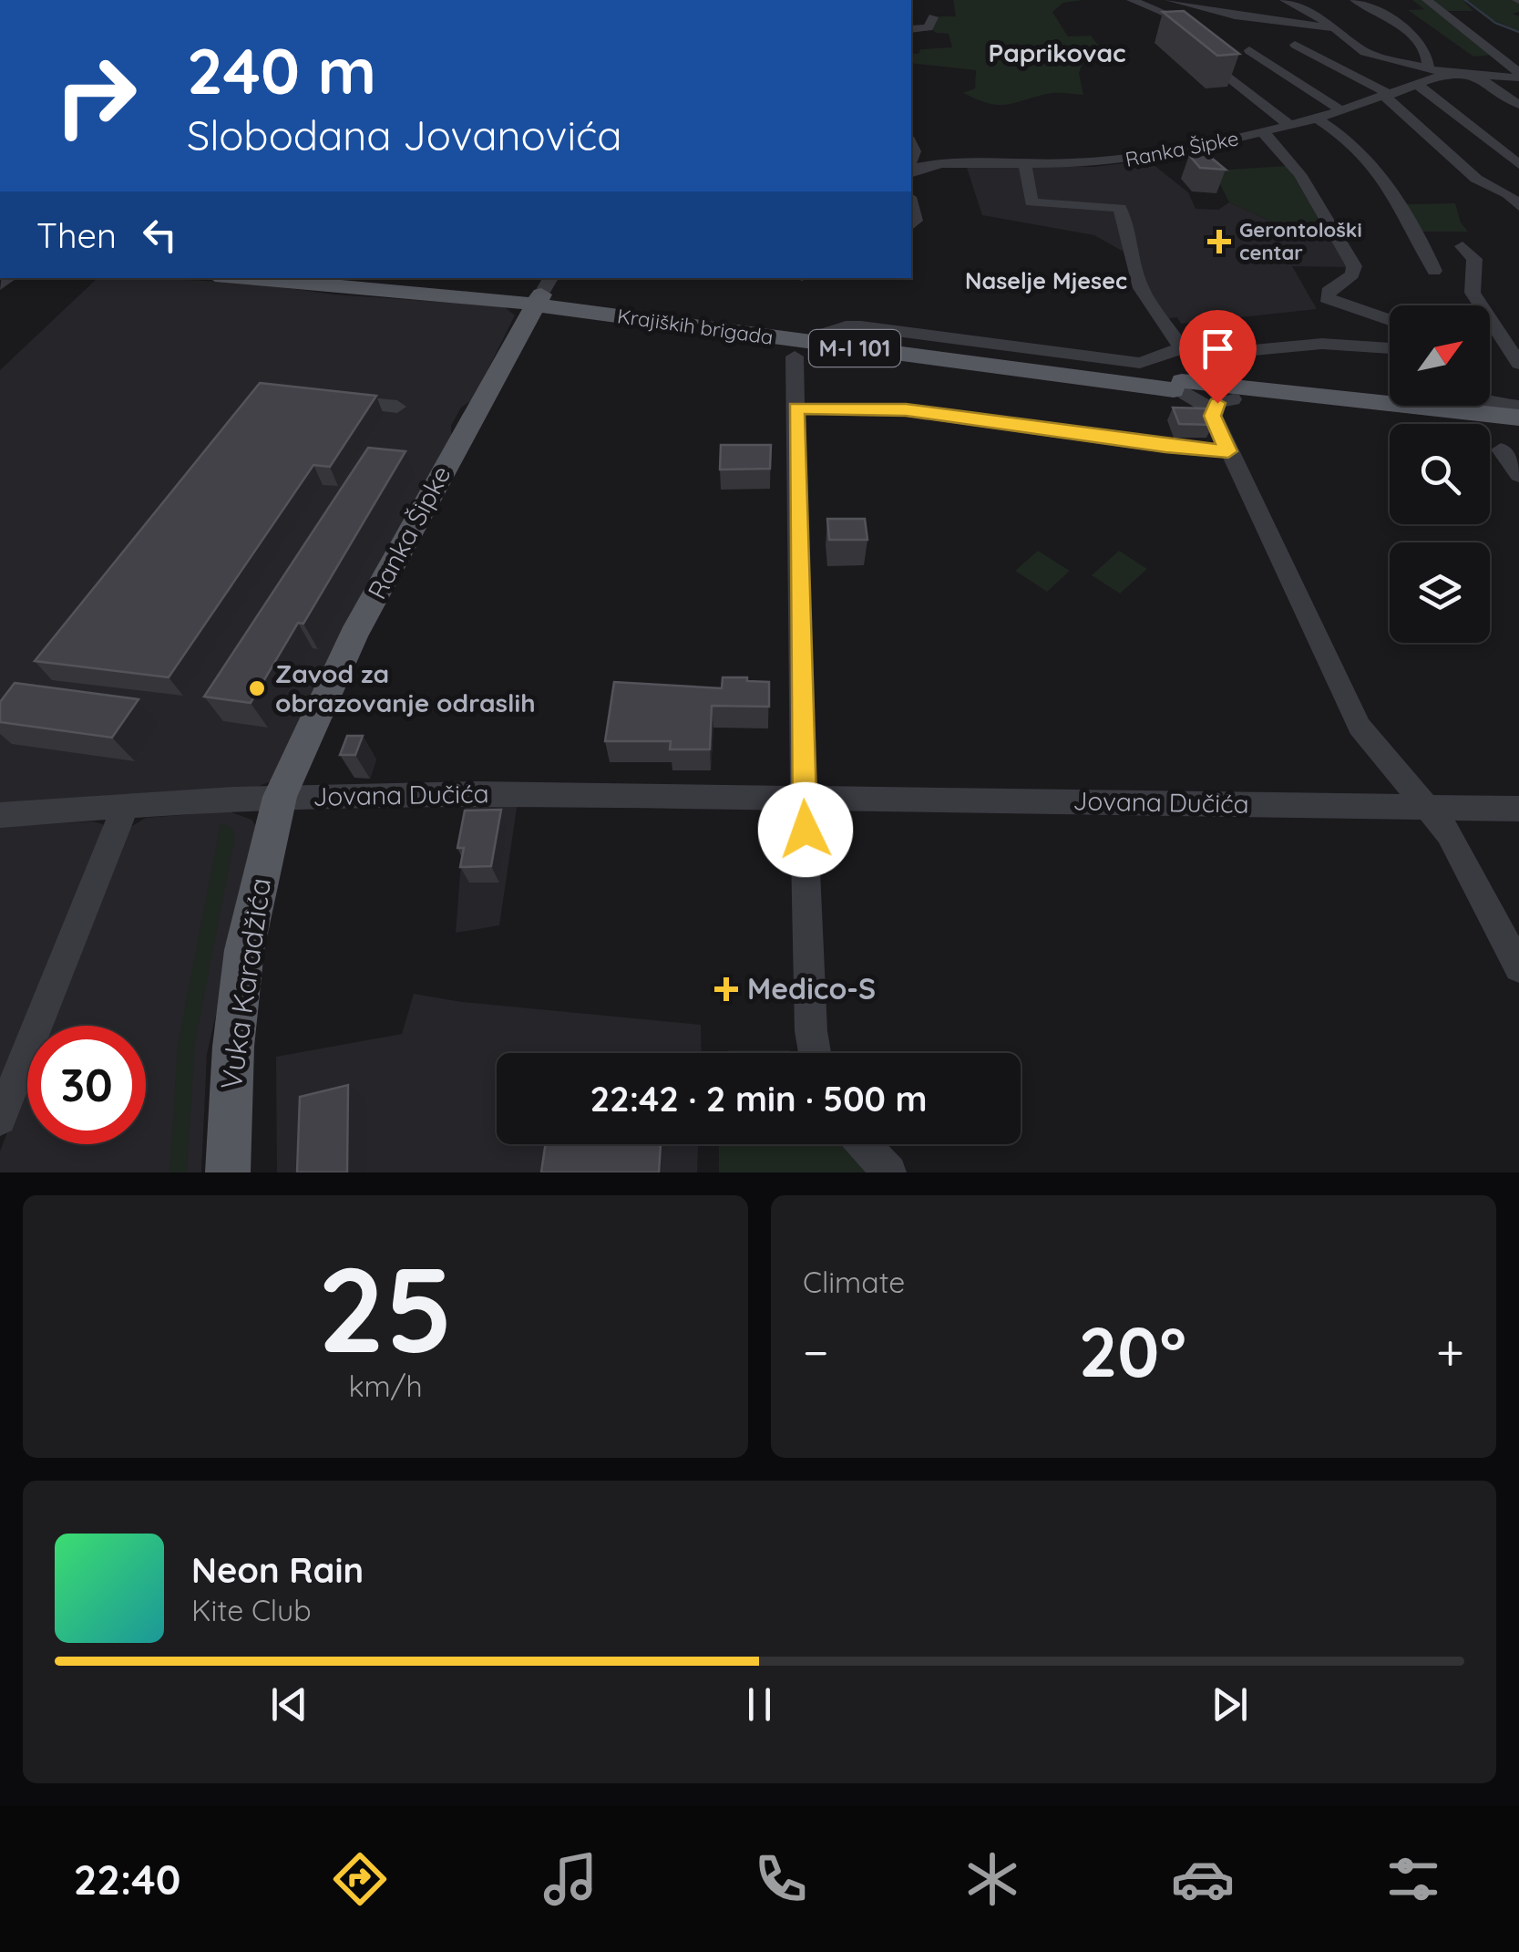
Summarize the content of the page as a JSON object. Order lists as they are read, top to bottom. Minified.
{"streets":{"main road":["Ranka Šipke","Krajiških brigada","M-I 101","Vuka Karadžića"],"street":["Jovana Dučića"]},"crossings":[["Ranka Šipke","Krajiških brigada"],["Ranka Šipke","Jovana Dučića"],["Ranka Šipke","Vuka Karadžića"],["Jovana Dučića","Vuka Karadžića"]],"districts":["Paprikovac","Naselje Mjesec"],"places":{"health":["Gerontološki centar","Medico-S"],"other":["Zavod za obrazovanje odraslih"]},"north":"top right","page":{"turn":["240 m","Slobodana Jovanovića"],"then":"Then","limit":"30","trip":"22:42 · 2 min · 500 m","tile":[["25","km/h"],"Climate"],"heat":["−","20°","+"],"song":["Neon Rain","Kite Club"],"tabs":"22:40"}}
